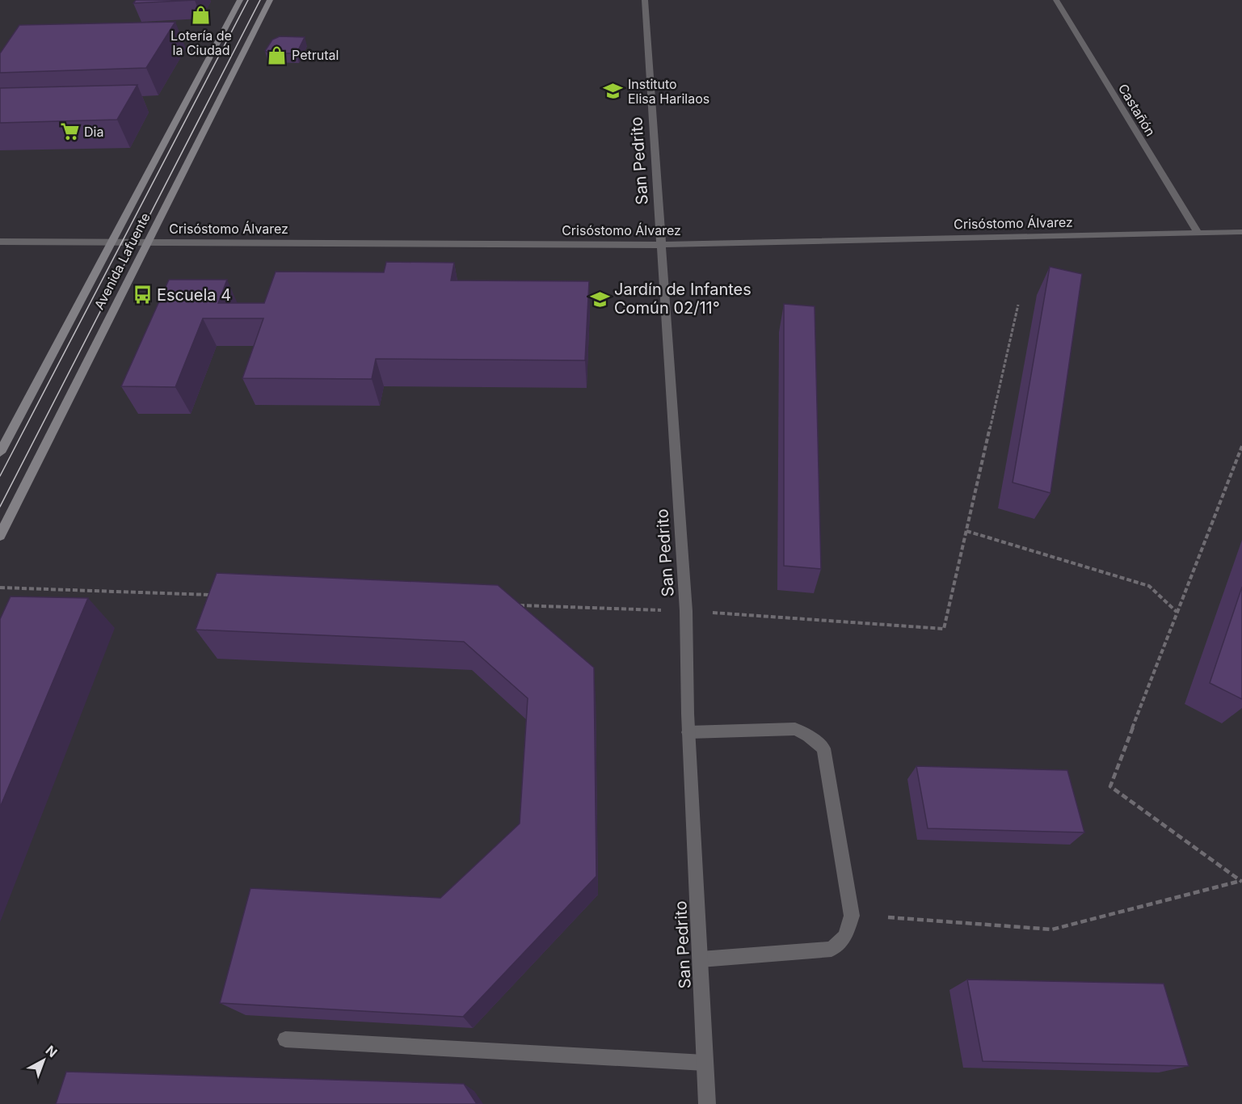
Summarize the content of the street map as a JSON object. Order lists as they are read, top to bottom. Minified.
{"streets":{"main road":["Avenida Lafuente"],"street":["Castañón","San Pedrito","Crisóstomo Álvarez"]},"crossings":[["Castañón","Crisóstomo Álvarez"],["San Pedrito","Crisóstomo Álvarez"],["Crisóstomo Álvarez","Avenida Lafuente"]],"places":{"shop":["Lotería de la Ciudad","Petrutal"],"school or university":["Instituto Elisa Harilaos","Jardín de Infantes Común 02/11°"],"supermarket":["Dia"],"bus stop":["Escuela 4"]},"north":"top right"}
